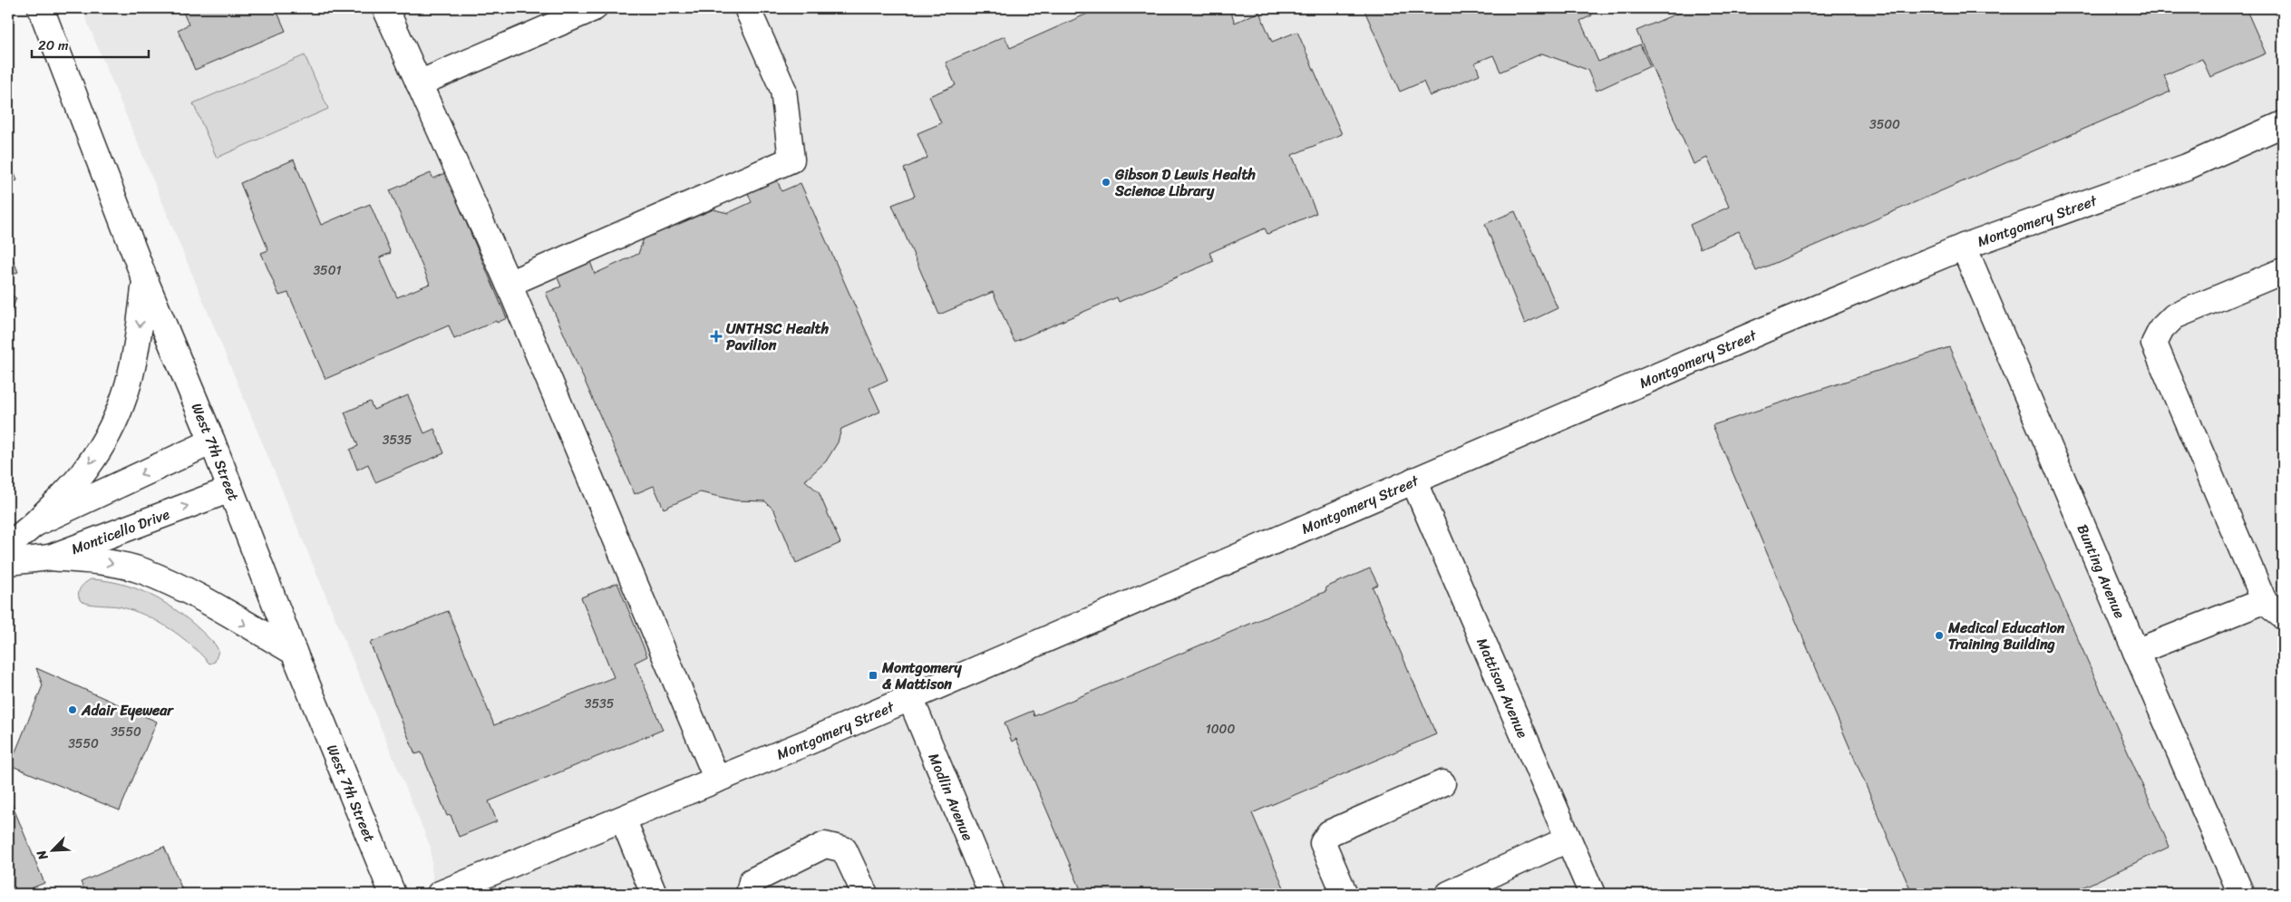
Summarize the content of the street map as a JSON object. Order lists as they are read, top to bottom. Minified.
{"streets":{"street":["Montgomery Street","West 7th Street","Monticello Drive","Bunting Avenue","Mattison Avenue","Modlin Avenue"]},"crossings":[["Montgomery Street","Bunting Avenue"],["Montgomery Street","Mattison Avenue"],["Montgomery Street","Modlin Avenue"],["West 7th Street","Monticello Drive"]],"places":{"other":["Gibson D Lewis Health Science Library","Medical Education Training Building","Adair Eyewear"],"health":["UNTHSC Health Pavilion"],"transit":["Montgomery & Mattison"]},"house_numbers":["3500","3501","3535","3535","1000","3550","3550"],"scale_bar":"20 m","north":"bottom left"}
